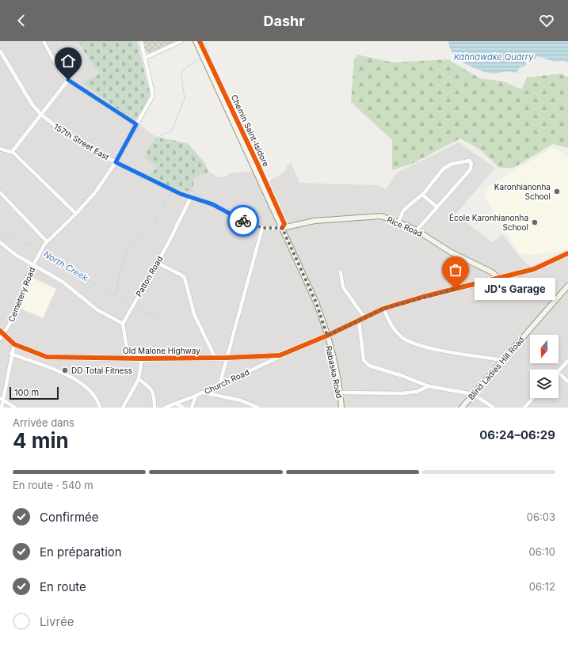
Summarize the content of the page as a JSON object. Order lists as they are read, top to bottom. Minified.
{"streets":{"street":["157th Street East","Rice Road","Patton Road","Cemetery Road","Old Malone Highway","Blind Ladies Hill Road","Rabaska Road","Church Road"],"cycle path":["Chemin Saint-Isidore"]},"crossings":[["157th Street East","Rice Road"],["157th Street East","Patton Road"],["157th Street East","Cemetery Road"],["157th Street East","Rabaska Road"],["Rice Road","Rabaska Road"],["Cemetery Road","Old Malone Highway"],["Old Malone Highway","Rabaska Road"],["Old Malone Highway","Church Road"]],"water":["Kahnawake Quarry","North Creek"],"places":["Karonhianonha School","École Karonhianonha School","JD's Garage","DD Total Fitness"],"scale_bar":"100 m","north":"bottom","page":{"header":"Dashr","bubble":"JD's Garage","scale":"100 m","heading":["4 min","Arrivée dans","06:24–06:29"],"bar":"En route · 540 m","list":[["Confirmée","06:03"],["En préparation","06:10"],["En route","06:12"],"Livrée"]}}
